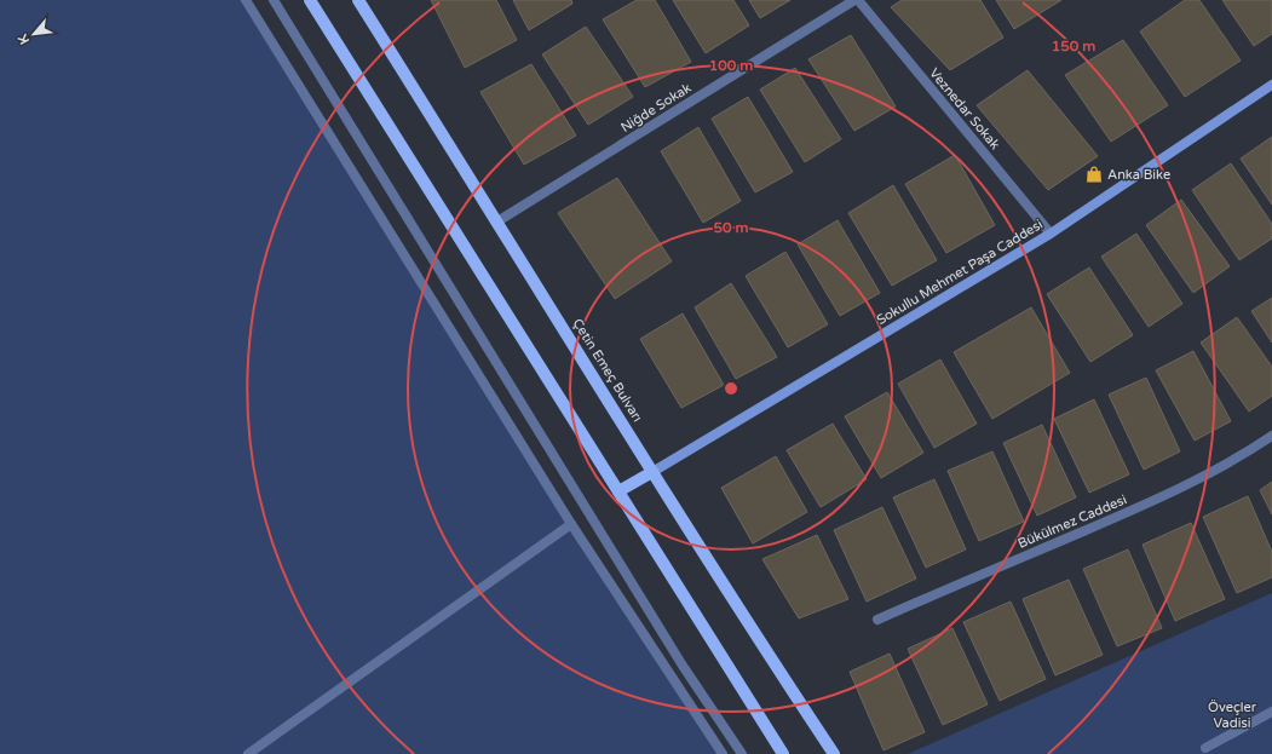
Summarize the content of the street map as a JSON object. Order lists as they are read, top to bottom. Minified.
{"streets":{"main road":["Sokullu Mehmet Paşa Caddesi","Çetin Emeç Bulvarı"],"street":["Niğde Sokak","Veznedar Sokak","Bükülmez Caddesi"]},"crossings":[["Niğde Sokak","Veznedar Sokak"],["Niğde Sokak","Çetin Emeç Bulvarı"],["Veznedar Sokak","Sokullu Mehmet Paşa Caddesi"],["Sokullu Mehmet Paşa Caddesi","Çetin Emeç Bulvarı"]],"parks":["Öveçler Vadisi"],"places":{"shop":["Anka Bike"]},"north":"bottom left","rings":["150 m","100 m","50 m"]}
